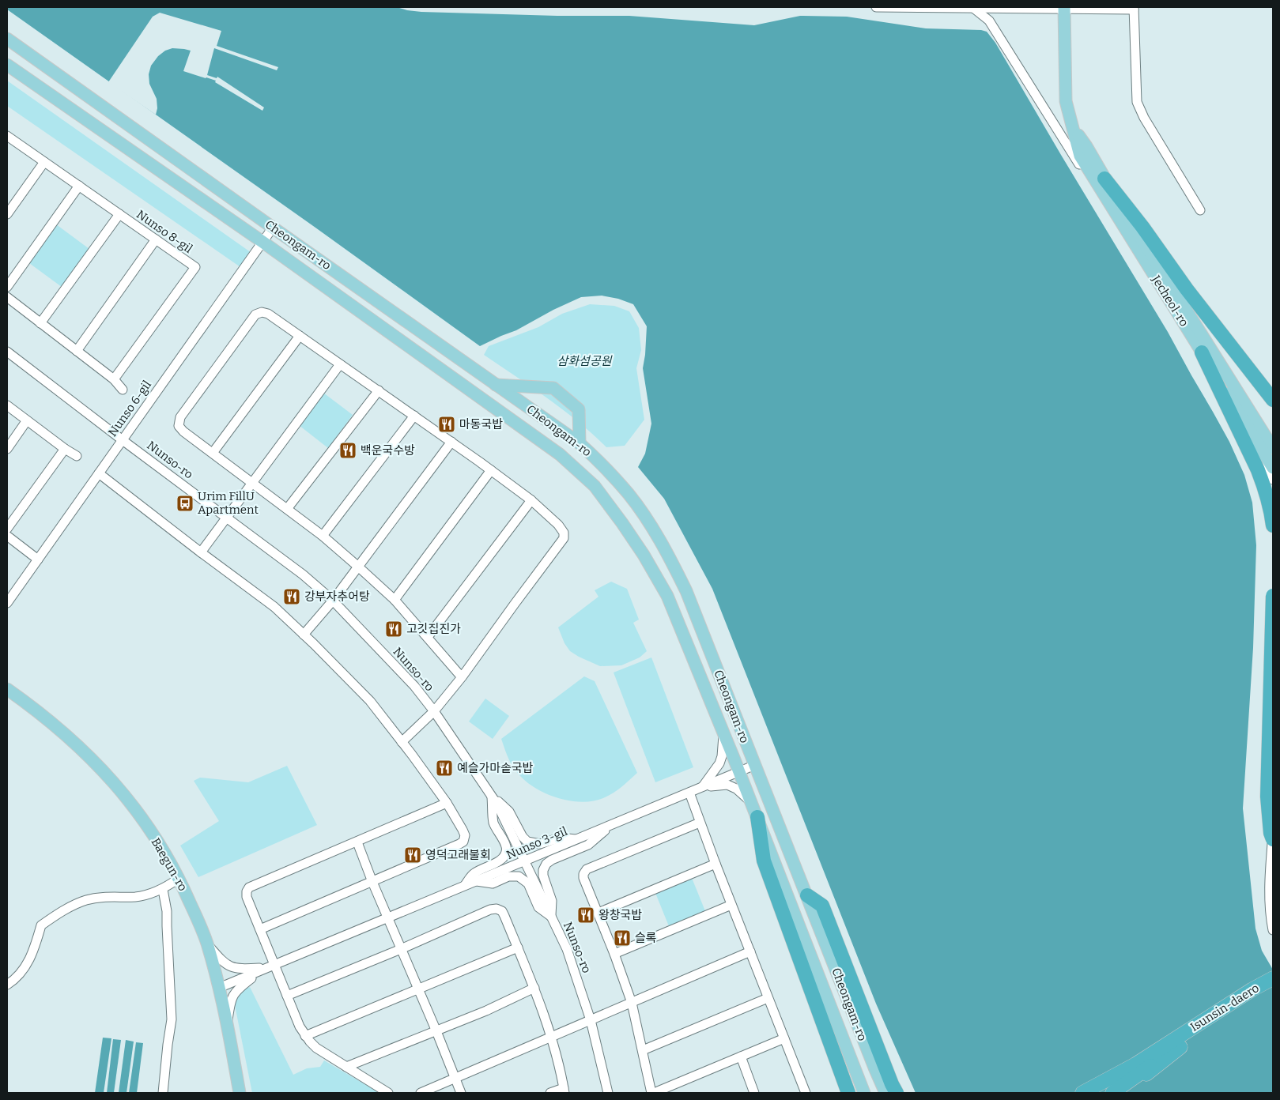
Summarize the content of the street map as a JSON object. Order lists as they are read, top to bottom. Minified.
{"streets":{"highway":["Isunsin-daero"],"main road":["Cheongam-ro","Jecheol-ro","Baegun-ro"],"street":["Nunso 8-gil","Nunso 6-gil","Nunso-ro","Nunso 3-gil"]},"crossings":[["Cheongam-ro","Nunso 6-gil"],["Cheongam-ro","Nunso 3-gil"],["Nunso 6-gil","Nunso-ro"],["Nunso-ro","Nunso 3-gil"],["Nunso 3-gil","Baegun-ro"]],"parks":["삼화섬공원"],"places":{"restaurant":["마동국밥","백운국수방","강부자추어탕","고깃집진가","예슬가마솥국밥","영덕고래불회","왕창국밥","슬록"],"bus stop":["Urim FillU Apartment"]}}
